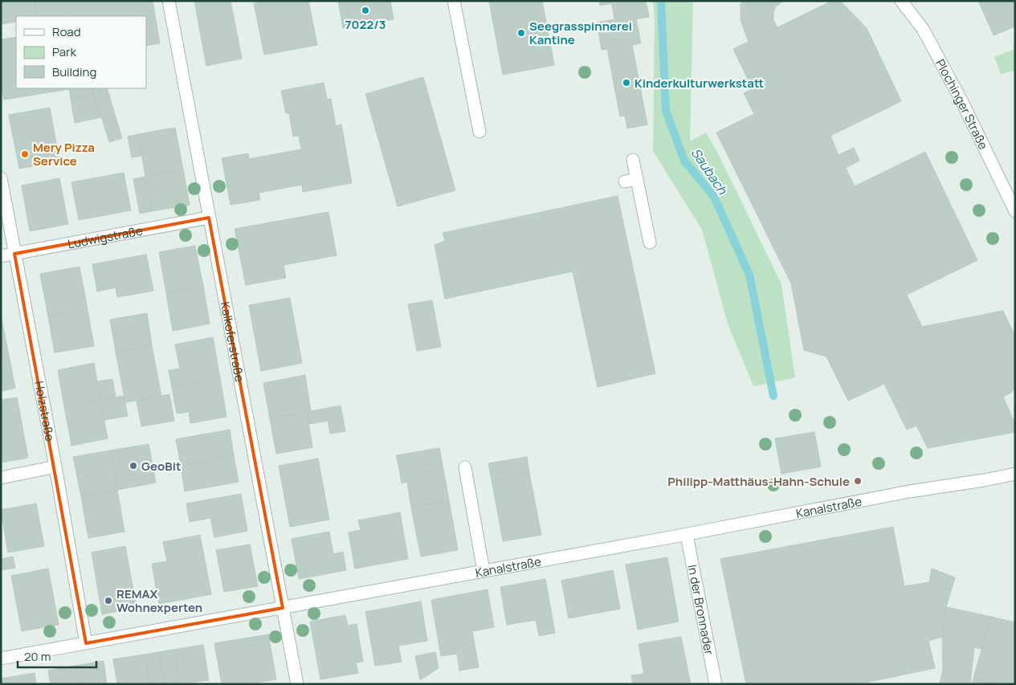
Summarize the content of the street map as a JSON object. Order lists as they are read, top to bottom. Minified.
{"streets":{"street":["Plochinger Straße","Ludwigstraße","Kalkoferstraße","Holzstraße","Kanalstraße","In der Bronnader"]},"crossings":[["Ludwigstraße","Kalkoferstraße"],["Ludwigstraße","Holzstraße"],["Kalkoferstraße","Kanalstraße"],["Holzstraße","Kanalstraße"],["Kanalstraße","In der Bronnader"]],"water":["Saubach"],"places":["7022/3","Seegrasspinnerei Kantine","Kinderkulturwerkstatt","Mery Pizza Service","GeoBit","Philipp-Matthäus-Hahn-Schule","REMAX Wohnexperten"],"legend":["Road","Park","Building"],"scale_bar":"20 m"}
